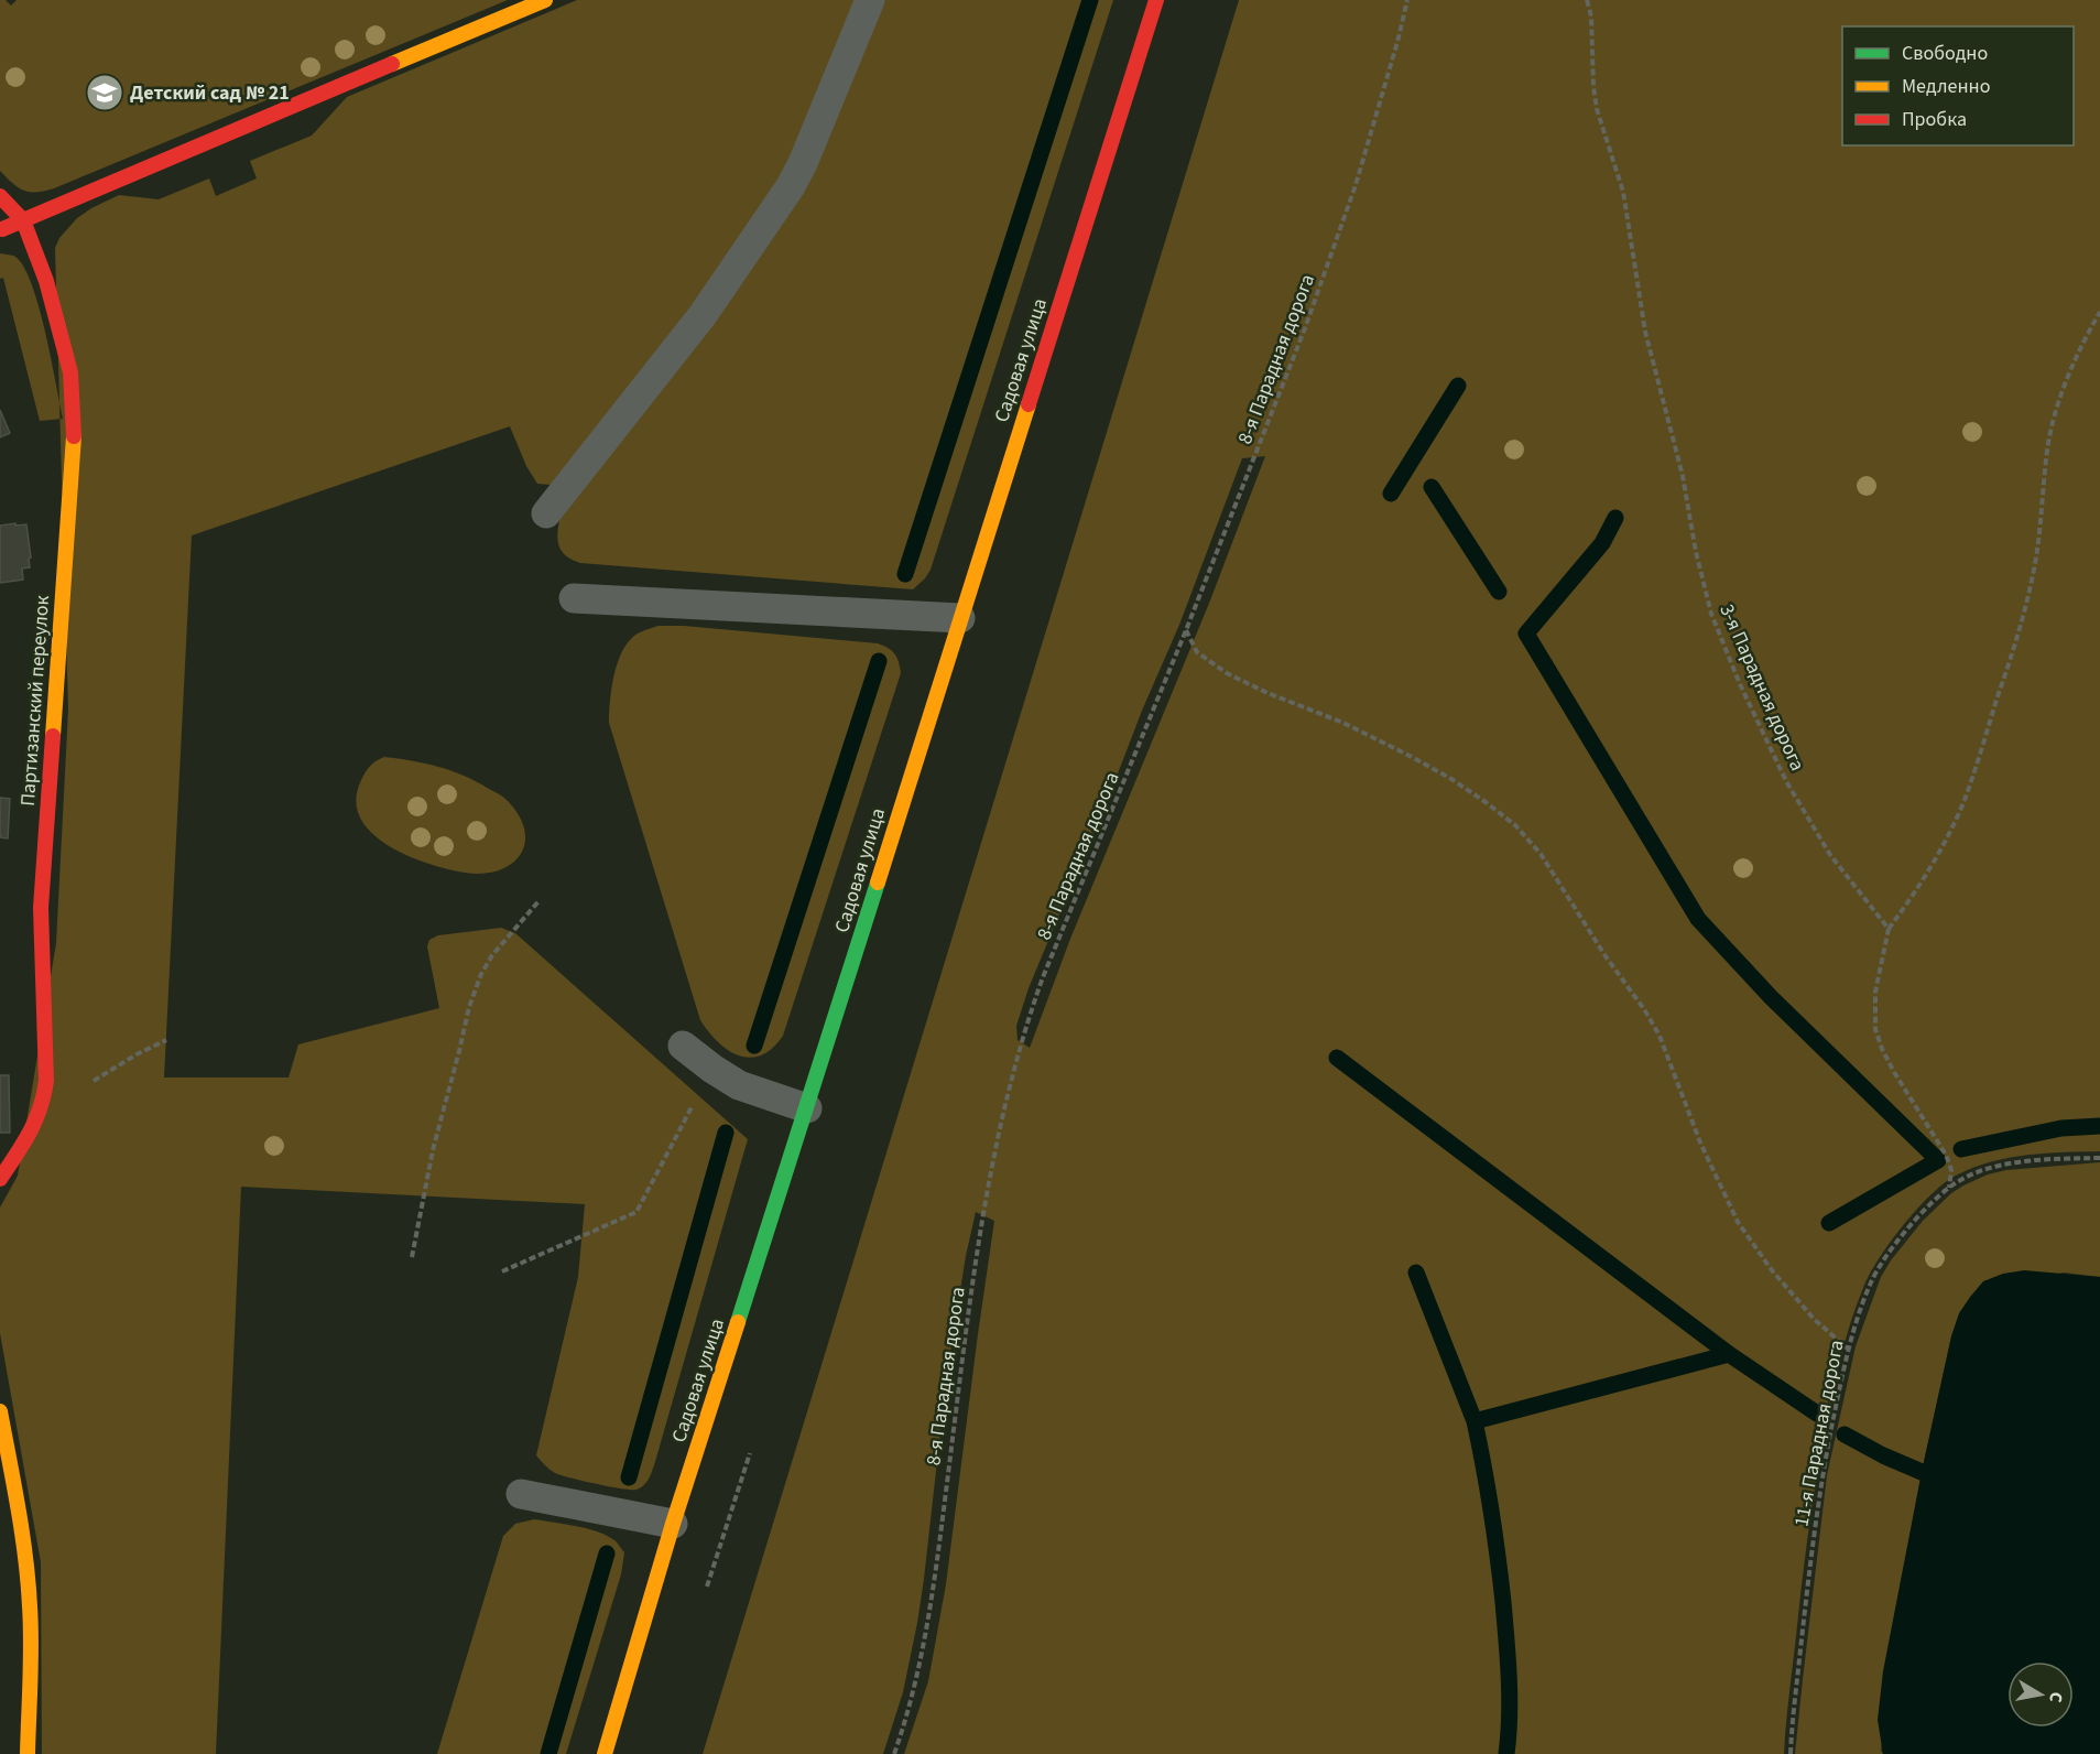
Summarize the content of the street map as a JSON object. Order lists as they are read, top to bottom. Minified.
{"streets":{"street":["Садовая улица","Партизанский переулок"],"path":["8-я Парадная дорога","3-я Парадная дорога","11-я Парадная дорога"]},"places":{"school or university":["Детский сад № 21"]},"legend":["Свободно","Медленно","Пробка"],"north":"right"}
